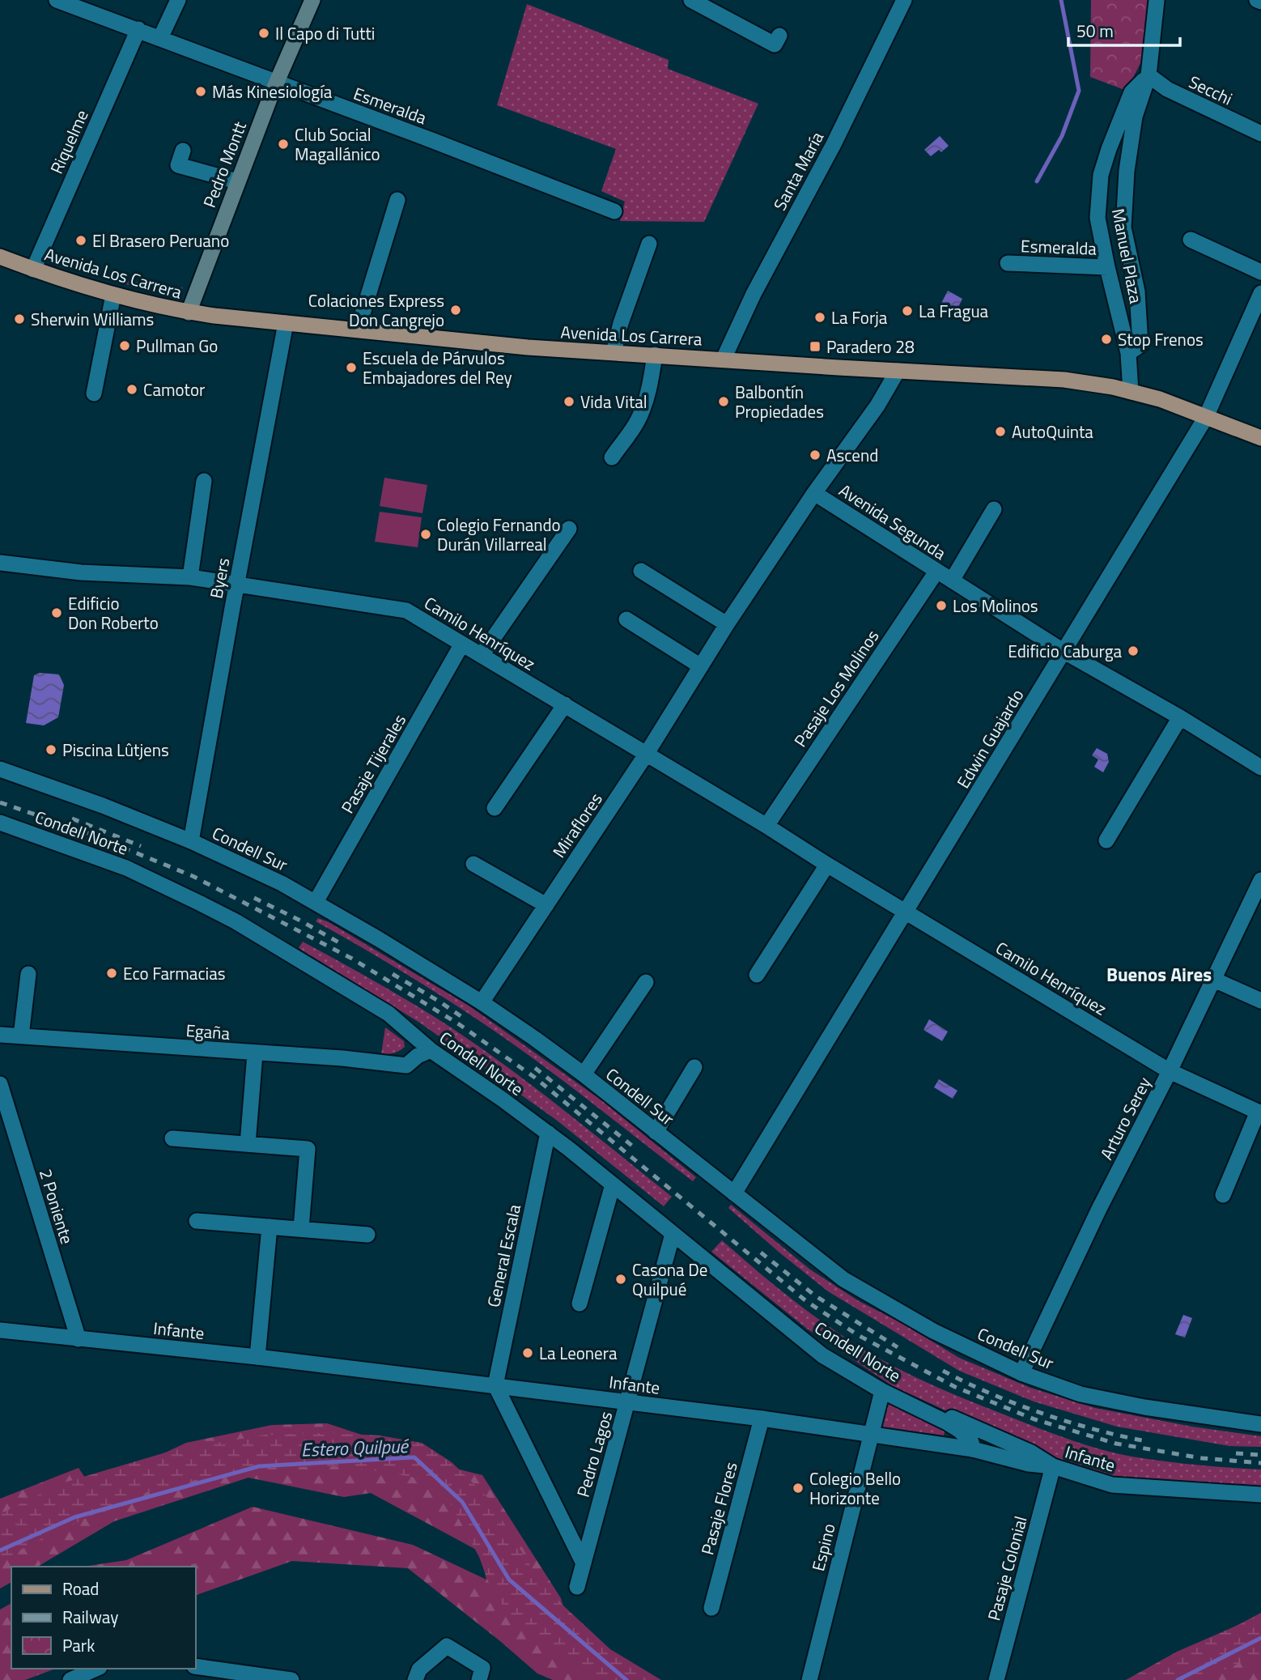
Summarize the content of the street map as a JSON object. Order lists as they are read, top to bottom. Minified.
{"streets":{"main road":["Pedro Montt","Avenida Los Carrera"],"street":["Secchi","Esmeralda","Riquelme","Santa María","Manuel Plaza","Avenida Segunda","Byers","Camilo Henríquez","Pasaje Los Molinos","Edwin Guajardo","Pasaje Tijerales","Miraflores","Condell Norte","Condell Sur","Egaña","Arturo Serey","2 Poniente","General Escala","Infante","Pedro Lagos","Pasaje Flores","Espino","Pasaje Colonial"]},"crossings":[["Secchi","Manuel Plaza"],["Esmeralda","Riquelme"],["Esmeralda","Pedro Montt"],["Esmeralda","Manuel Plaza"],["Riquelme","Avenida Los Carrera"],["Pedro Montt","Avenida Los Carrera"],["Santa María","Avenida Los Carrera"],["Manuel Plaza","Avenida Los Carrera"],["Avenida Los Carrera","Byers"],["Avenida Los Carrera","Edwin Guajardo"],["Avenida Los Carrera","Miraflores"],["Avenida Segunda","Pasaje Los Molinos"],["Avenida Segunda","Edwin Guajardo"],["Avenida Segunda","Miraflores"],["Byers","Camilo Henríquez"],["Byers","Condell Sur"],["Camilo Henríquez","Pasaje Los Molinos"],["Camilo Henríquez","Edwin Guajardo"],["Camilo Henríquez","Pasaje Tijerales"],["Camilo Henríquez","Miraflores"],["Camilo Henríquez","Arturo Serey"],["Edwin Guajardo","Condell Sur"],["Pasaje Tijerales","Condell Sur"],["Miraflores","Condell Sur"],["Condell Norte","Egaña"],["Condell Norte","General Escala"],["Condell Norte","Infante"],["Condell Norte","Pedro Lagos"],["Condell Norte","Espino"],["Condell Norte","Pasaje Colonial"],["Condell Sur","Arturo Serey"],["2 Poniente","Infante"],["General Escala","Infante"],["Infante","Pedro Lagos"],["Infante","Pasaje Flores"],["Infante","Espino"],["Infante","Pasaje Colonial"]],"districts":["Buenos Aires"],"water":["Estero Quilpué"],"places":{"other":["Il Capo di Tutti","Más Kinesiología","Club Social Magallánico","El Brasero Peruano","Colaciones Express Don Cangrejo","La Fragua","La Forja","Sherwin Williams","Stop Frenos","Pullman Go","Escuela de Párvulos Embajadores del Rey","Camotor","Vida Vital","Balbontín Propiedades","AutoQuinta","Ascend","Colegio Fernando Durán Villarreal","Los Molinos","Edificio Don Roberto","Edificio Caburga","Piscina Lûtjens","Eco Farmacias","Casona De Quilpué","La Leonera","Colegio Bello Horizonte"],"transit":["Paradero 28"]},"legend":["Road","Railway","Park"],"scale_bar":"50 m"}
